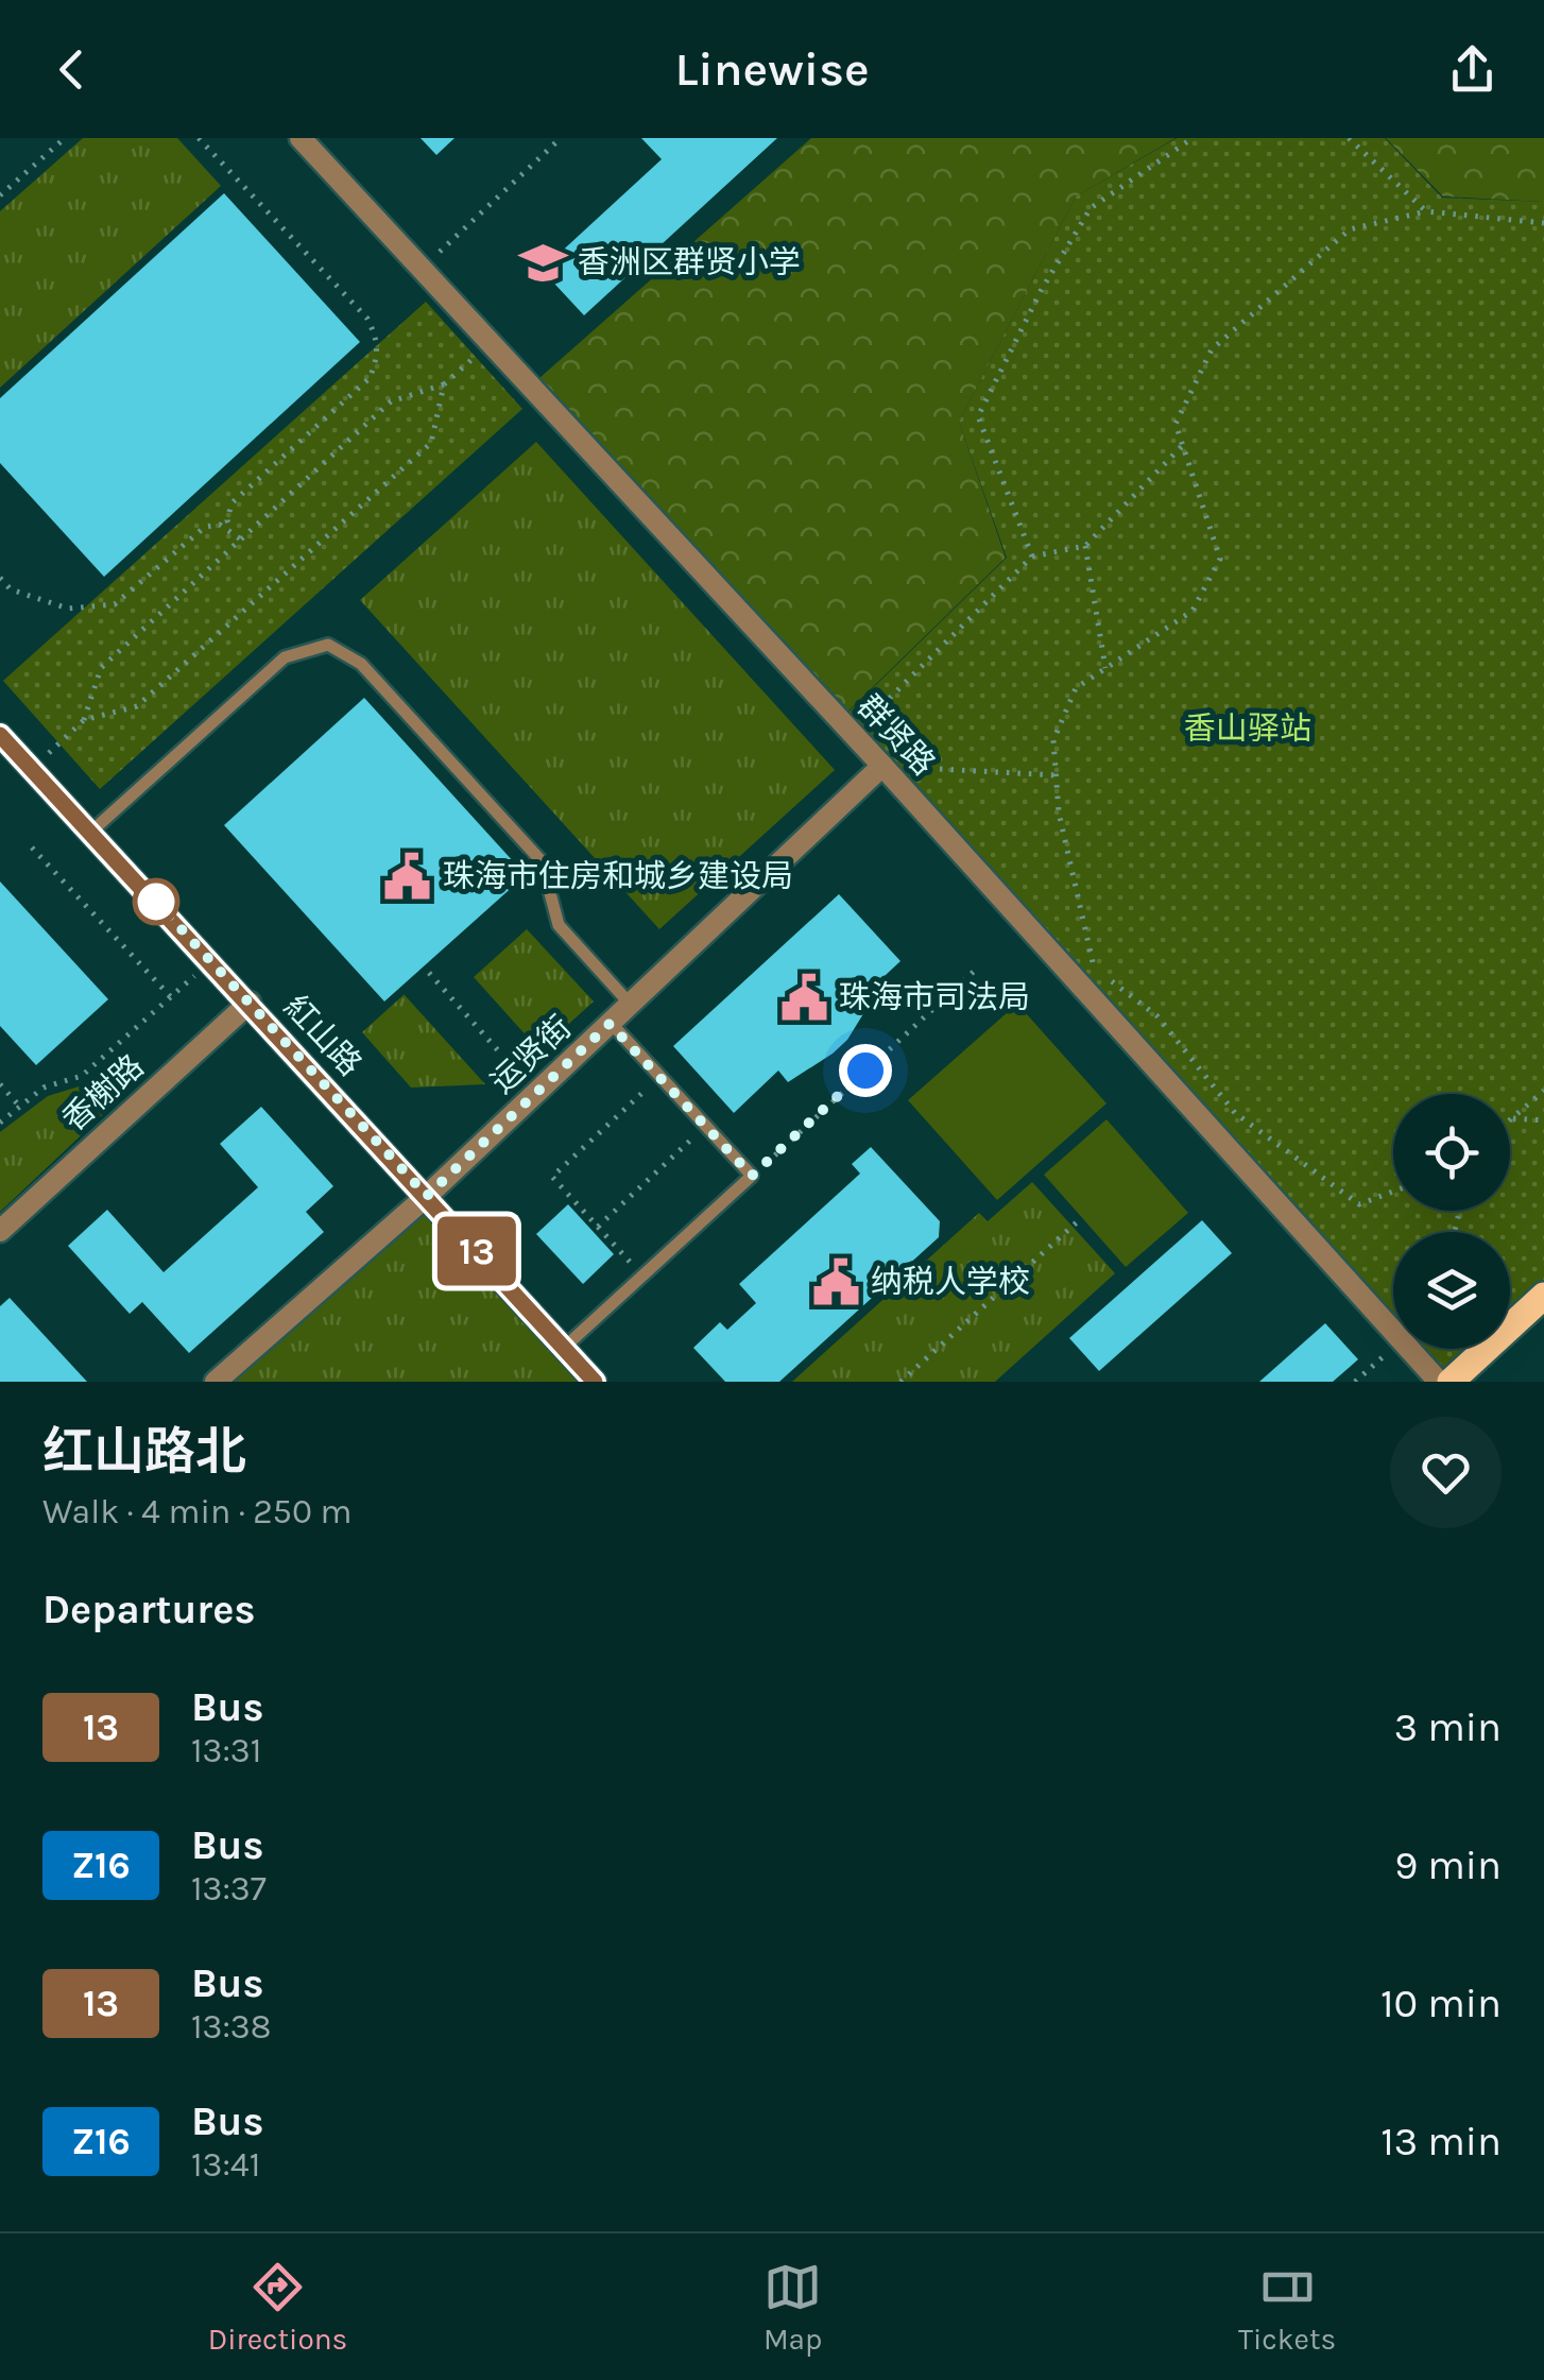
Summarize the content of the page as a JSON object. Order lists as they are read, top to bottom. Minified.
{"streets":{"street":["群贤路","紅山路","运贤街","香榭路"]},"crossings":[["群贤路","运贤街"],["紅山路","运贤街"],["紅山路","香榭路"]],"parks":["香山驿站"],"places":{"school or university":["香洲区群贤小学"],"public building":["珠海市住房和城乡建设局","珠海市司法局","纳税人学校"]},"lines":["bus line 13"],"page":{"header":"Linewise","on_map":"13","heading":[["红山路北","Walk · 4 min · 250 m"],"Departures"],"list":[{"mark":"13","name":"Bus","note":"13:31","value":"3 min"},{"mark":"Z16","name":"Bus","note":"13:37","value":"9 min"},{"mark":"13","name":"Bus","note":"13:38","value":"10 min"},{"mark":"Z16","name":"Bus","note":"13:41","value":"13 min"}],"tabs":["Directions","Map","Tickets"]}}
